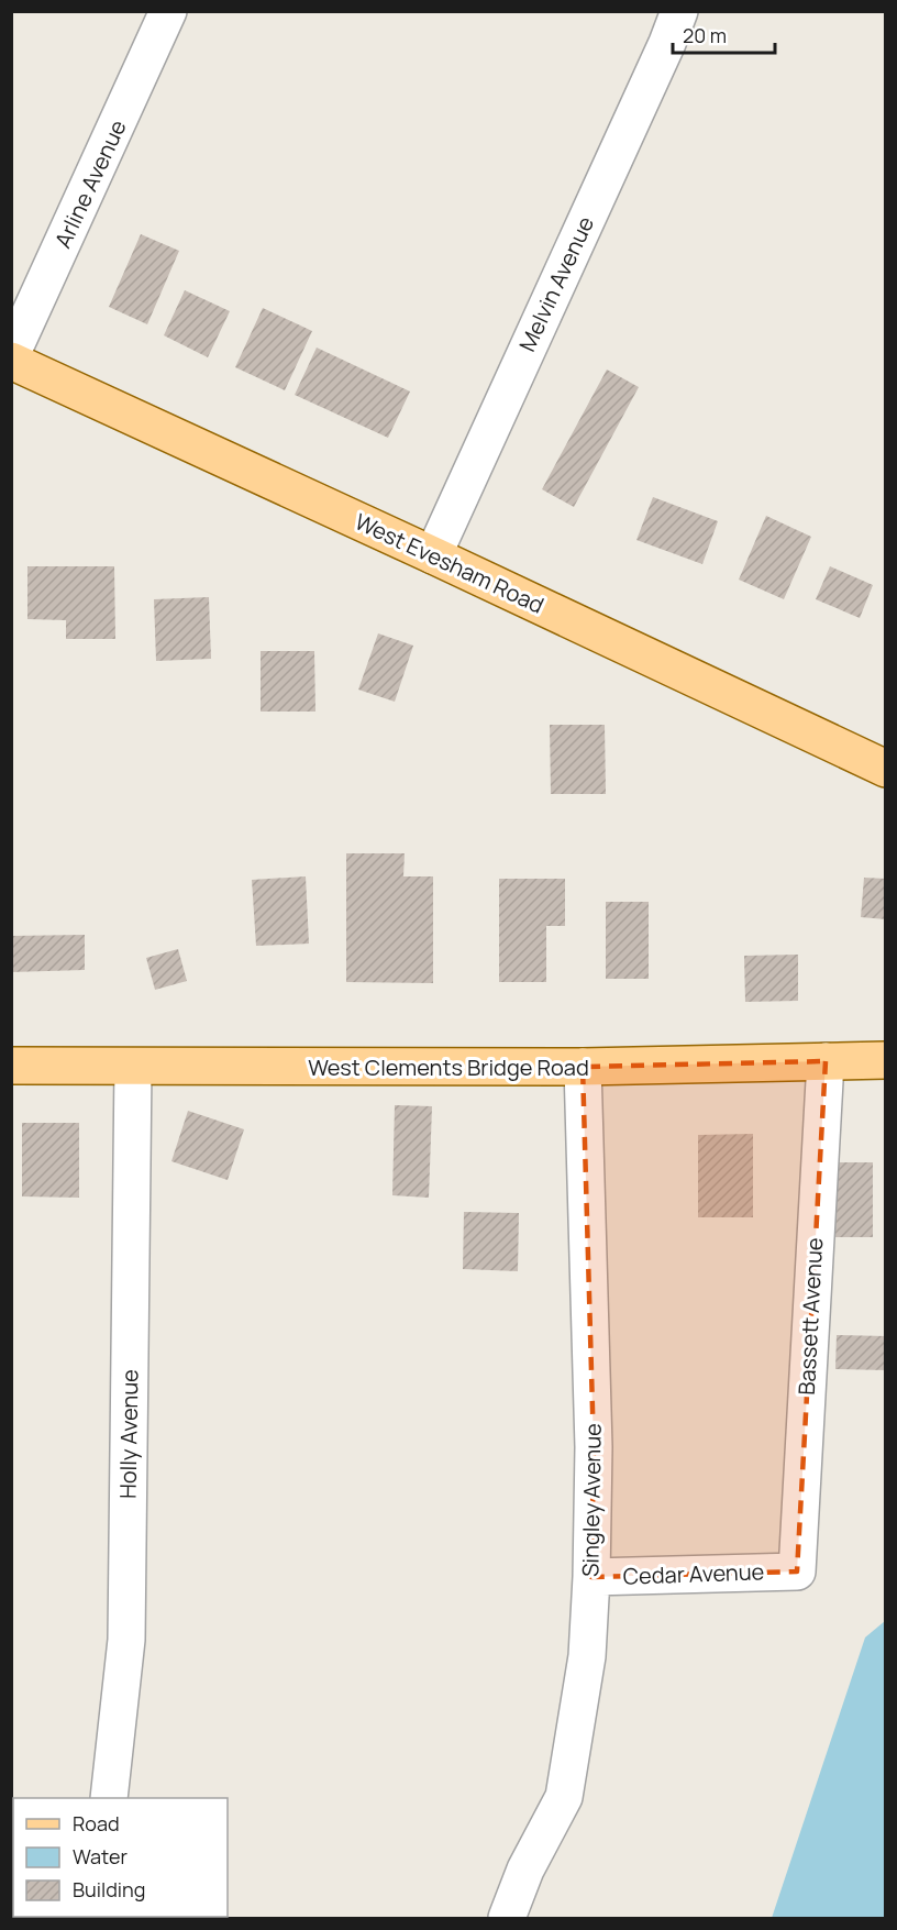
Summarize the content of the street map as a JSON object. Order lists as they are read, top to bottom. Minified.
{"streets":{"main road":["West Evesham Road","West Clements Bridge Road"],"street":["Arline Avenue","Melvin Avenue","Bassett Avenue","Holly Avenue","Singley Avenue","Cedar Avenue"]},"crossings":[["Melvin Avenue","West Evesham Road"],["West Clements Bridge Road","Bassett Avenue"],["West Clements Bridge Road","Holly Avenue"],["West Clements Bridge Road","Singley Avenue"],["Bassett Avenue","Cedar Avenue"],["Singley Avenue","Cedar Avenue"]],"legend":["Road","Water","Building"],"scale_bar":"20 m"}
